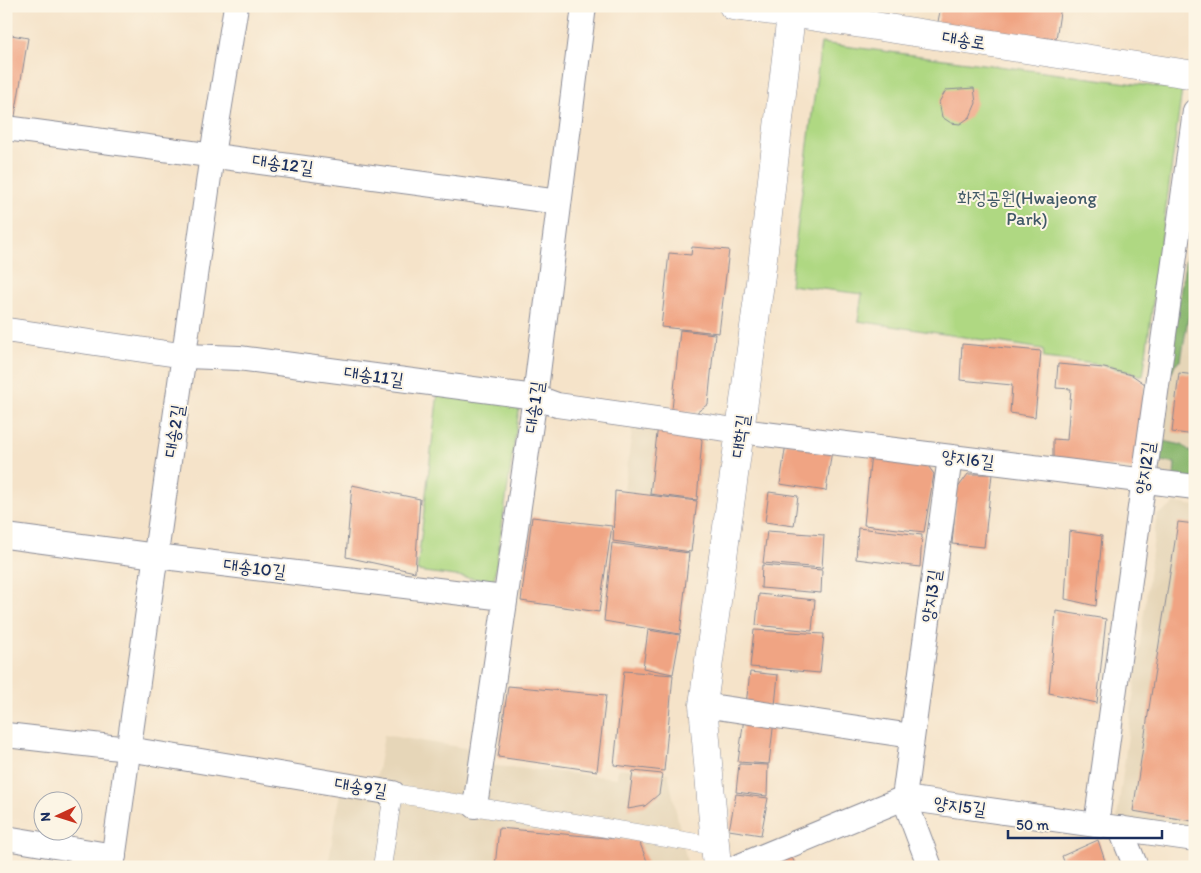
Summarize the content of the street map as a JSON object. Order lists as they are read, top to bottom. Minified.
{"streets":{"street":["대송로","대송12길","대송11길","대송1길","대송2길","대학길","양지6길","양지2길","대송10길","양지3길","대송9길","양지5길"]},"crossings":[["대송로","대학길"],["대송12길","대송1길"],["대송12길","대송2길"],["대송11길","대송1길"],["대송11길","대송2길"],["대송11길","대학길"],["대송11길","양지6길"],["대송1길","대송10길"],["대송1길","대송9길"],["대송2길","대송10길"],["대송2길","대송9길"],["대학길","양지6길"],["대학길","대송9길"],["양지6길","양지2길"],["양지6길","양지3길"],["양지2길","양지5길"],["양지3길","양지5길"]],"parks":["화정공원(Hwajeong Park)"],"scale_bar":"50 m","north":"left"}
